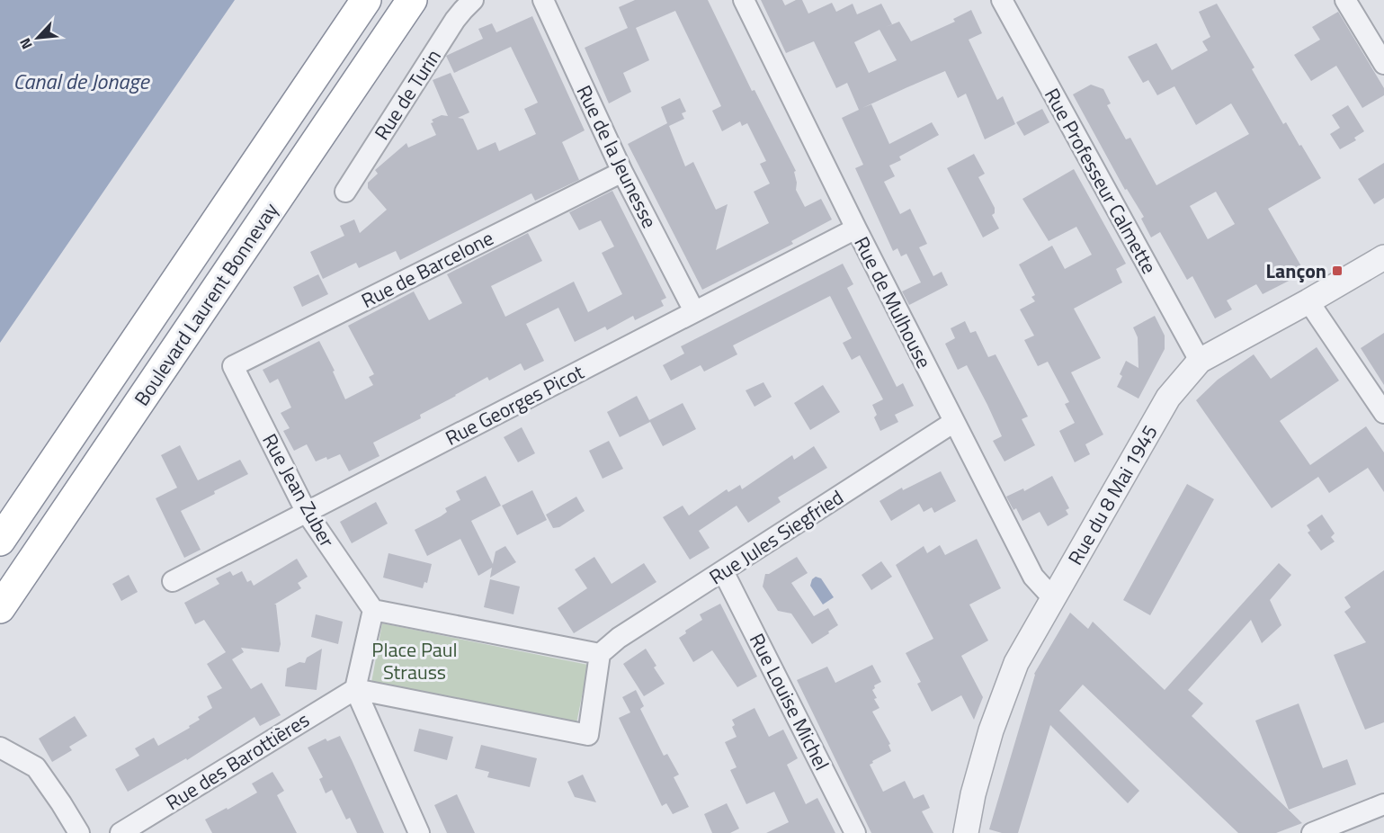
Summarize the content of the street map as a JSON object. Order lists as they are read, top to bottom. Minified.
{"streets":{"highway":["Boulevard Laurent Bonnevay"],"street":["Rue de Turin","Rue de la Jeunesse","Rue Professeur Calmette","Rue de Barcelone","Rue de Mulhouse","Rue Georges Picot","Rue Jean Zuber","Rue du 8 Mai 1945","Rue Jules Siegfried","Rue Louise Michel","Rue des Barottières"]},"crossings":[["Rue de la Jeunesse","Rue de Barcelone"],["Rue de la Jeunesse","Rue Georges Picot"],["Rue Professeur Calmette","Rue du 8 Mai 1945"],["Rue de Barcelone","Rue Jean Zuber"],["Rue de Mulhouse","Rue Georges Picot"],["Rue de Mulhouse","Rue du 8 Mai 1945"],["Rue de Mulhouse","Rue Jules Siegfried"],["Rue Georges Picot","Rue Jean Zuber"],["Rue Jules Siegfried","Rue Louise Michel"]],"water":["Canal de Jonage"],"parks":["Place Paul Strauss"],"places":{"transit":["Lançon"]},"north":"bottom left"}
